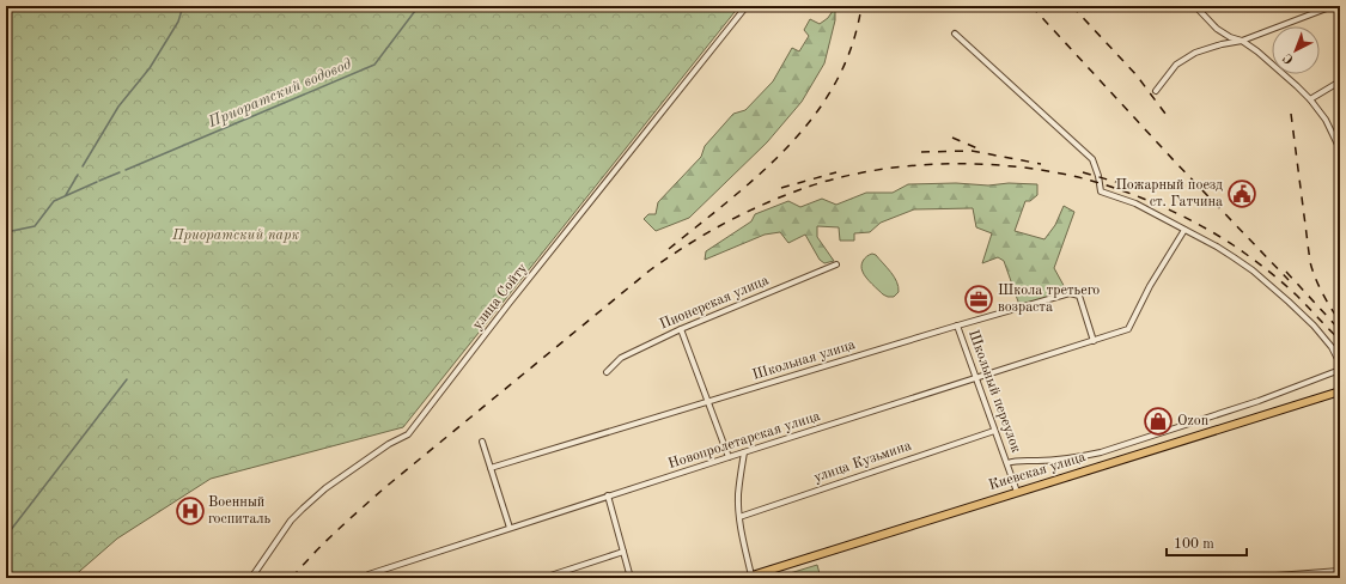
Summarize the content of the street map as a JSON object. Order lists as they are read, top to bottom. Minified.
{"streets":{"main road":["Киевская улица"],"street":["улица Сойту","Пионерская улица","Школьная улица","Школьный переулок","Новопролетарская улица","улица Кузьмина"]},"crossings":[["Школьная улица","Школьный переулок"],["Школьная улица","Новопролетарская улица"],["Школьный переулок","Новопролетарская улица"],["Школьный переулок","улица Кузьмина"],["Школьный переулок","Киевская улица"]],"water":["Приоратский водовод"],"parks":["Приоратский парк"],"places":{"public building":["Пожарный поезд ст. Гатчина"],"office":["Школа третьего возраста"],"shop":["Ozon"],"hospital":["Военный госпиталь"]},"scale_bar":"100 m","north":"bottom left"}
